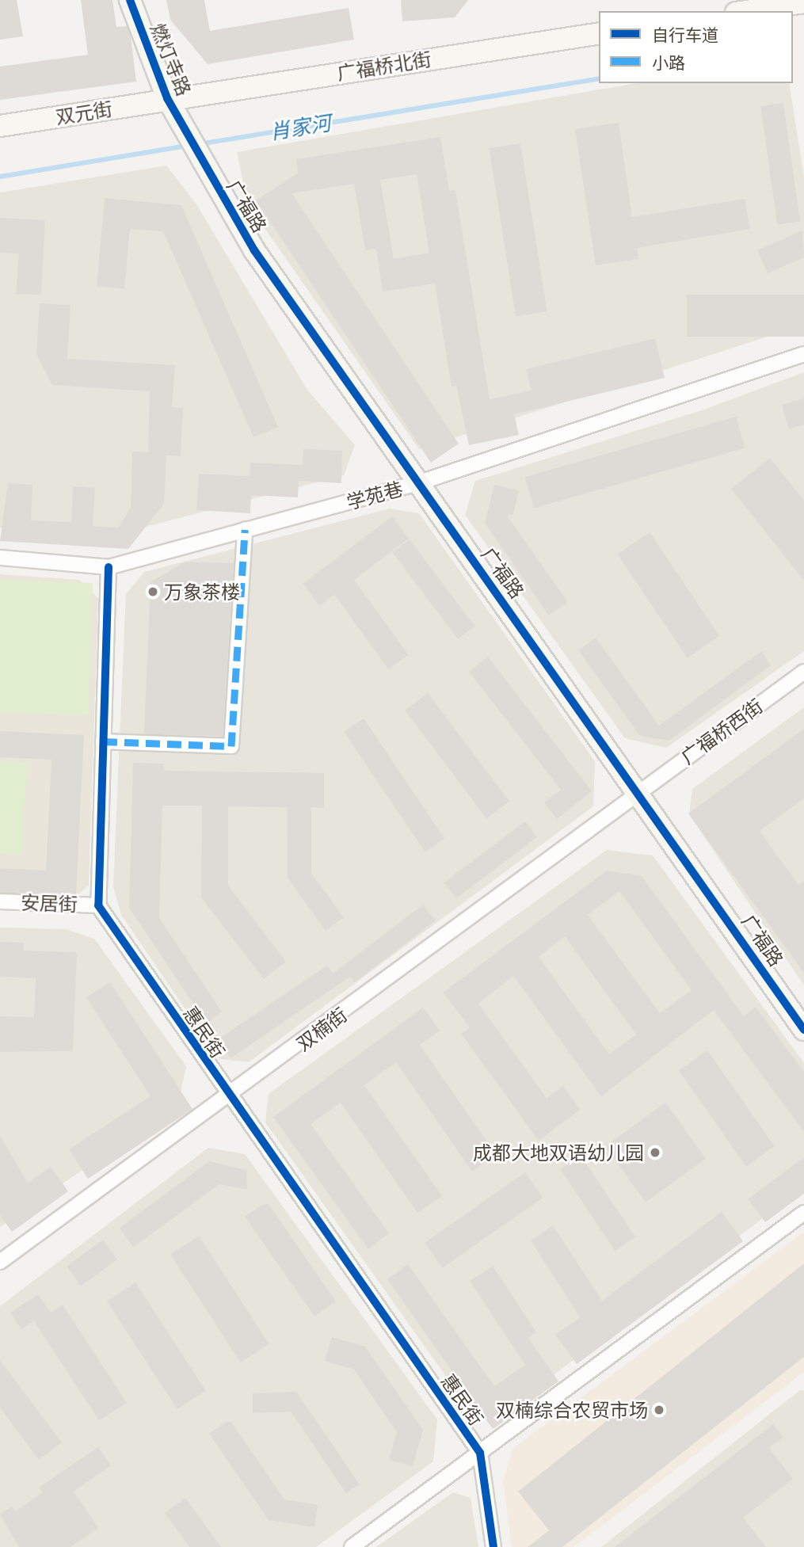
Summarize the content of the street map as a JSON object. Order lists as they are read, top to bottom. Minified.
{"streets":{"street":["燃灯寺路","广福桥北街","双元街","广福路","学苑巷","广福桥西街","安居街","双楠街","惠民街"]},"crossings":[["燃灯寺路","广福桥北街"],["燃灯寺路","双元街"],["燃灯寺路","广福路"],["广福桥北街","双元街"],["广福路","学苑巷"],["广福路","广福桥西街"],["广福路","双楠街"],["广福桥西街","双楠街"],["安居街","惠民街"],["双楠街","惠民街"]],"water":["肖家河"],"places":["万象茶楼","成都大地双语幼儿园","双楠综合农贸市场"],"legend":["自行车道","小路"]}
